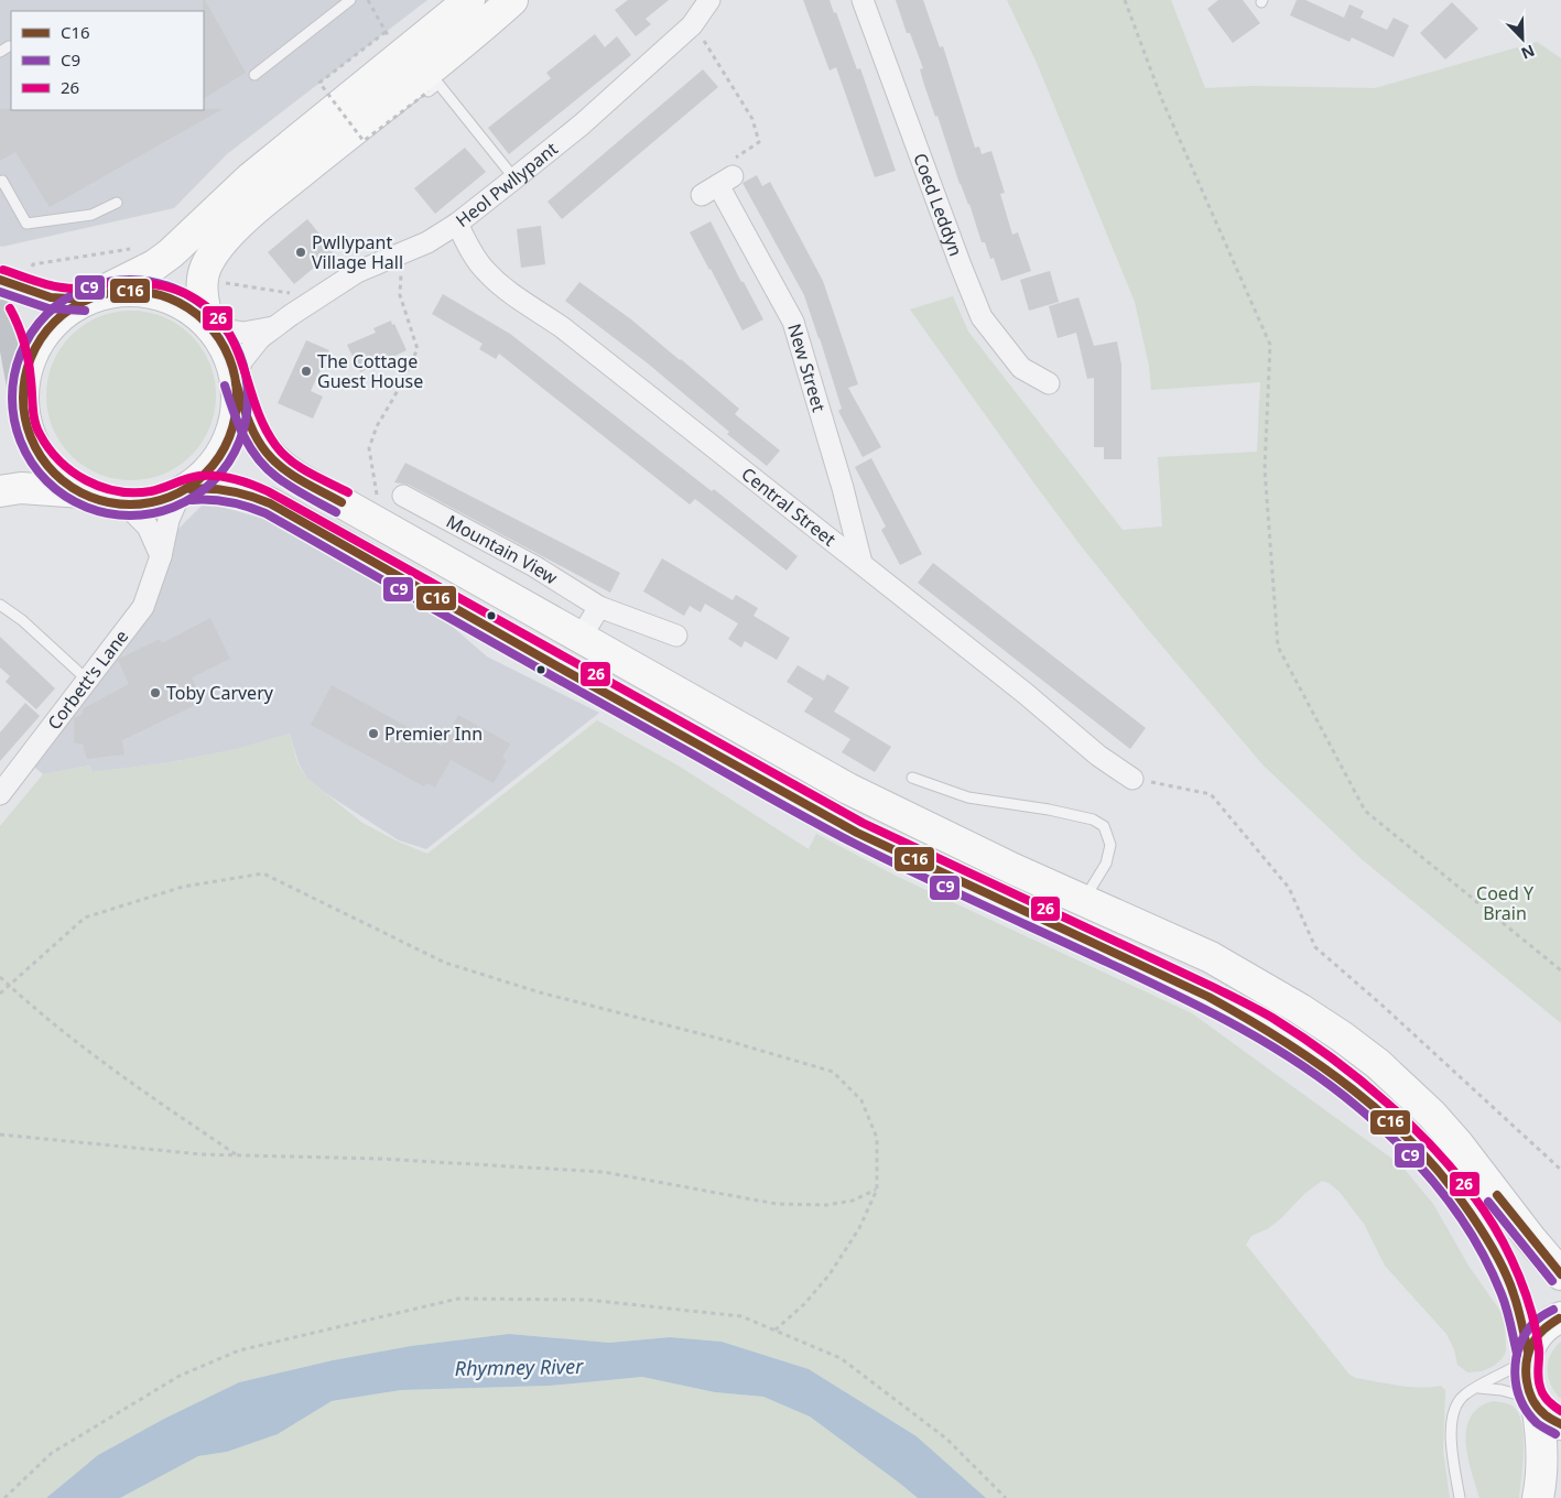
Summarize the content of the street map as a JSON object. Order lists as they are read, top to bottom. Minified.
{"streets":{"street":["Heol Pwllypant","Coed Leddyn","New Street","Central Street","Mountain View","Corbett's Lane"]},"crossings":[["Heol Pwllypant","Central Street"],["New Street","Central Street"]],"water":["Rhymney River"],"parks":["Coed Y Brain"],"places":["Pwllypant Village Hall","The Cottage Guest House","Toby Carvery","Premier Inn"],"lines":["transit line 26","transit line C16","transit line C9"],"legend":["C16","C9","26"],"north":"bottom right"}
